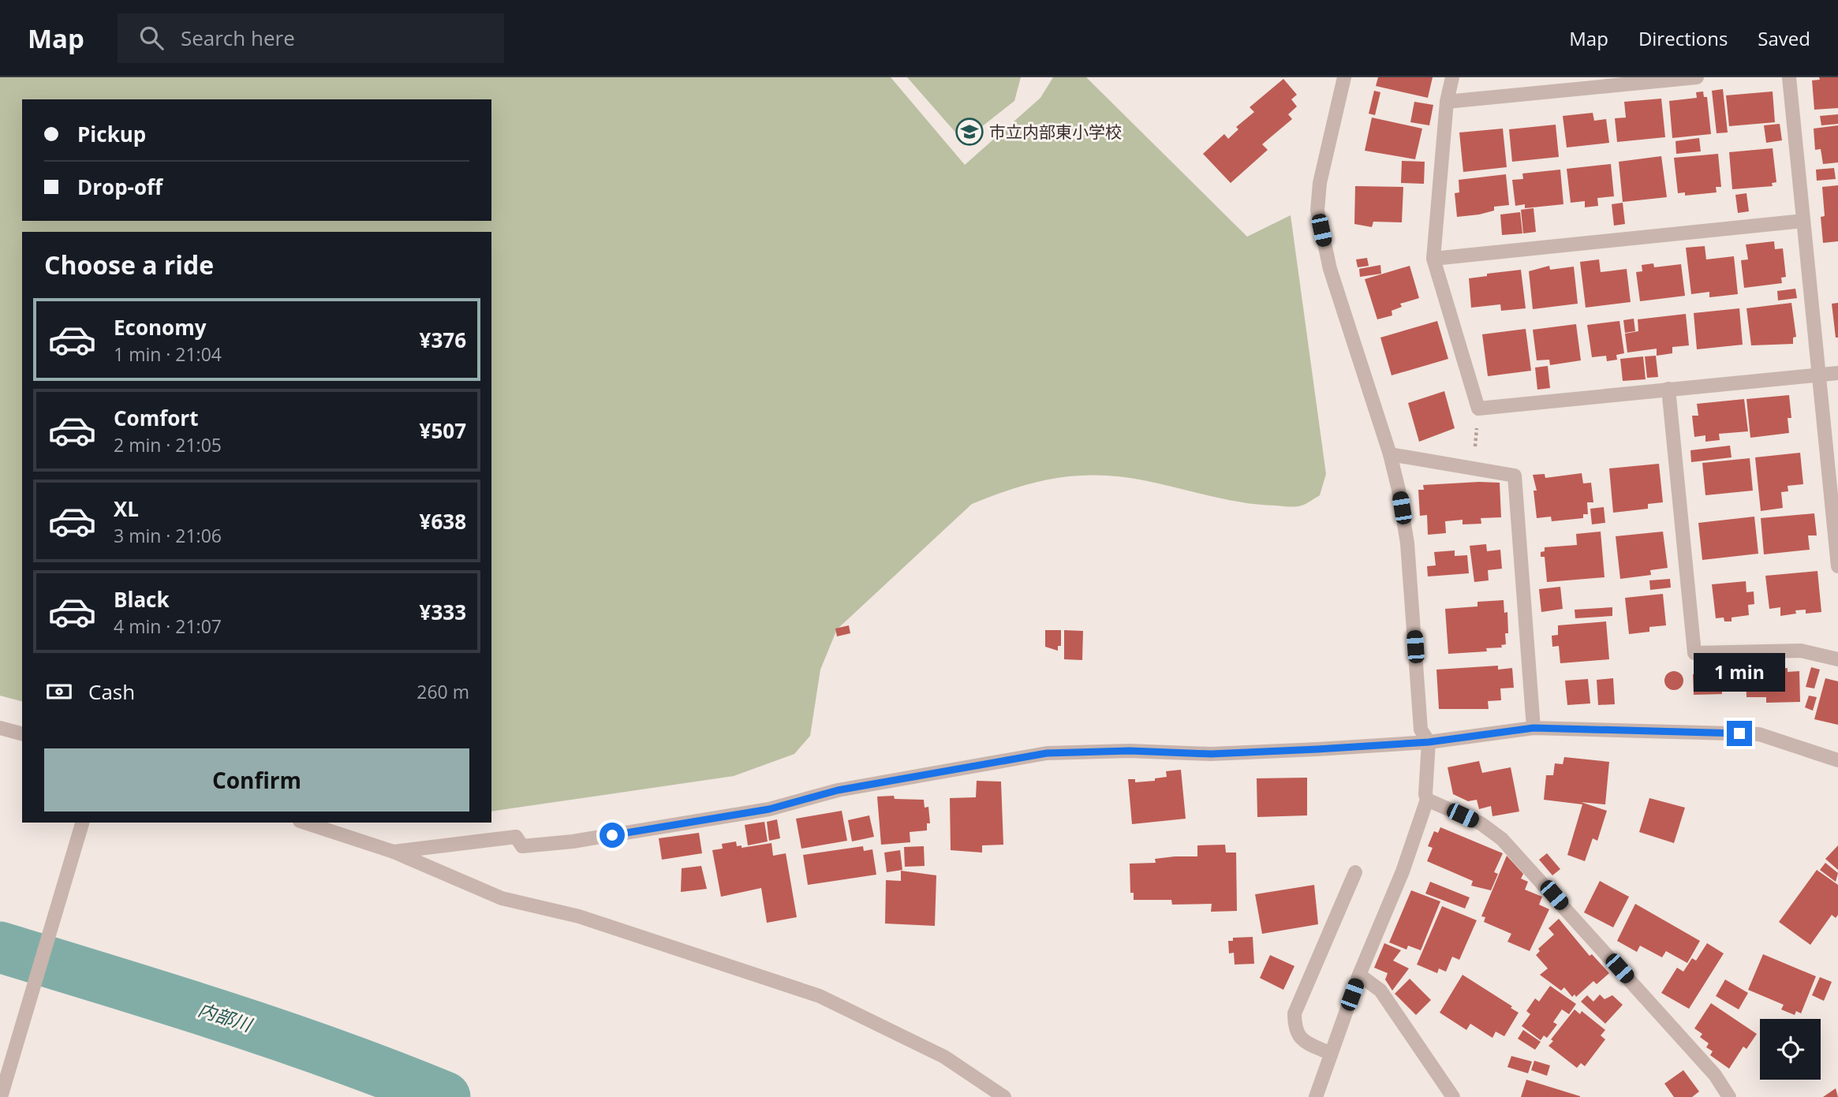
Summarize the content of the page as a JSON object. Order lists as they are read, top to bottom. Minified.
{"water":["内部川"],"places":{"school or university":["市立内部東小学校"]},"page":{"header":"Map","search":"Search here","nav":["Map","Directions","Saved"],"banner":["Pickup","Drop-off"],"heading":"Choose a ride","list":[{"name":"Economy","note":"1 min · 21:04","value":"¥376"},{"name":"Comfort","note":"2 min · 21:05","value":"¥507"},{"name":"XL","note":"3 min · 21:06","value":"¥638"},{"name":"Black","note":"4 min · 21:07","value":"¥333"}],"bubble":"1 min","pay":["Cash","260 m"],"buttons":"Confirm"}}
